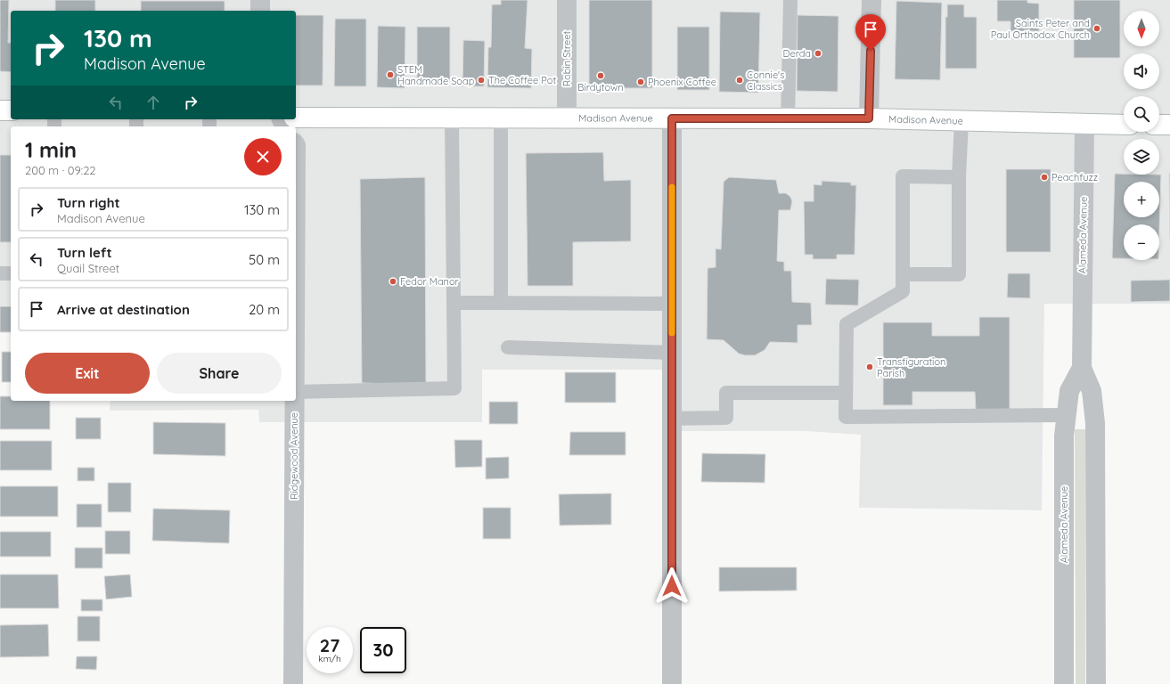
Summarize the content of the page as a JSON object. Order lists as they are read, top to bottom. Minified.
{"streets":{"main road":["Madison Avenue"],"street":["Robin Street","Alameda Avenue","Ridgewood Avenue"]},"crossings":[["Robin Street","Madison Avenue"],["Madison Avenue","Alameda Avenue"]],"places":["Saints Peter and Paul Orthodox Church","Derda","STEM Handmade Soap","Birdytown","The Coffee Pot","Connie's Classics","Phoenix Coffee","Peachfuzz","Fedor Manor","Transfiguration Parish"],"north":"bottom","page":{"map_buttons":["+","−"],"turn":["130 m","Madison Avenue"],"heading":["1 min","200 m · 09:22"],"list":[{"name":"Turn right","note":"Madison Avenue","value":"130 m"},{"name":"Turn left","note":"Quail Street","value":"50 m"},{"name":"Arrive at destination","value":"20 m"}],"buttons":["Exit","Share"],"speed":"27 km/h","limit":"30"}}
